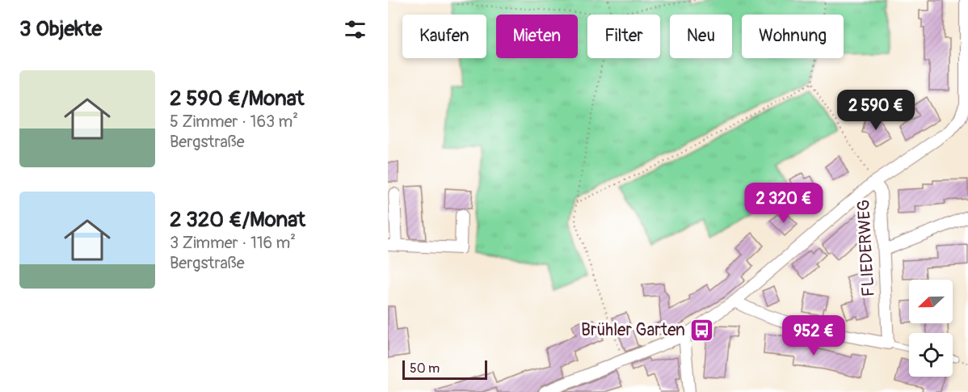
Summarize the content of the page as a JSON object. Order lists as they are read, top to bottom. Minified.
{"streets":{"street":["FLIEDERWEG"]},"places":{"bus stop":["Brühler Garten"]},"scale_bar":"50 m","north":"left","page":{"heading":"3 Objekte","chip":["Kaufen","Mieten","Filter","Neu","Wohnung"],"list":[{"name":"2 590 €/Monat","note":"5 Zimmer · 163 m² · Bergstraße"},{"name":"2 320 €/Monat","note":"3 Zimmer · 116 m² · Bergstraße"}],"price":["2 590 €","2 320 €","952 €"],"scale":"50 m"}}
